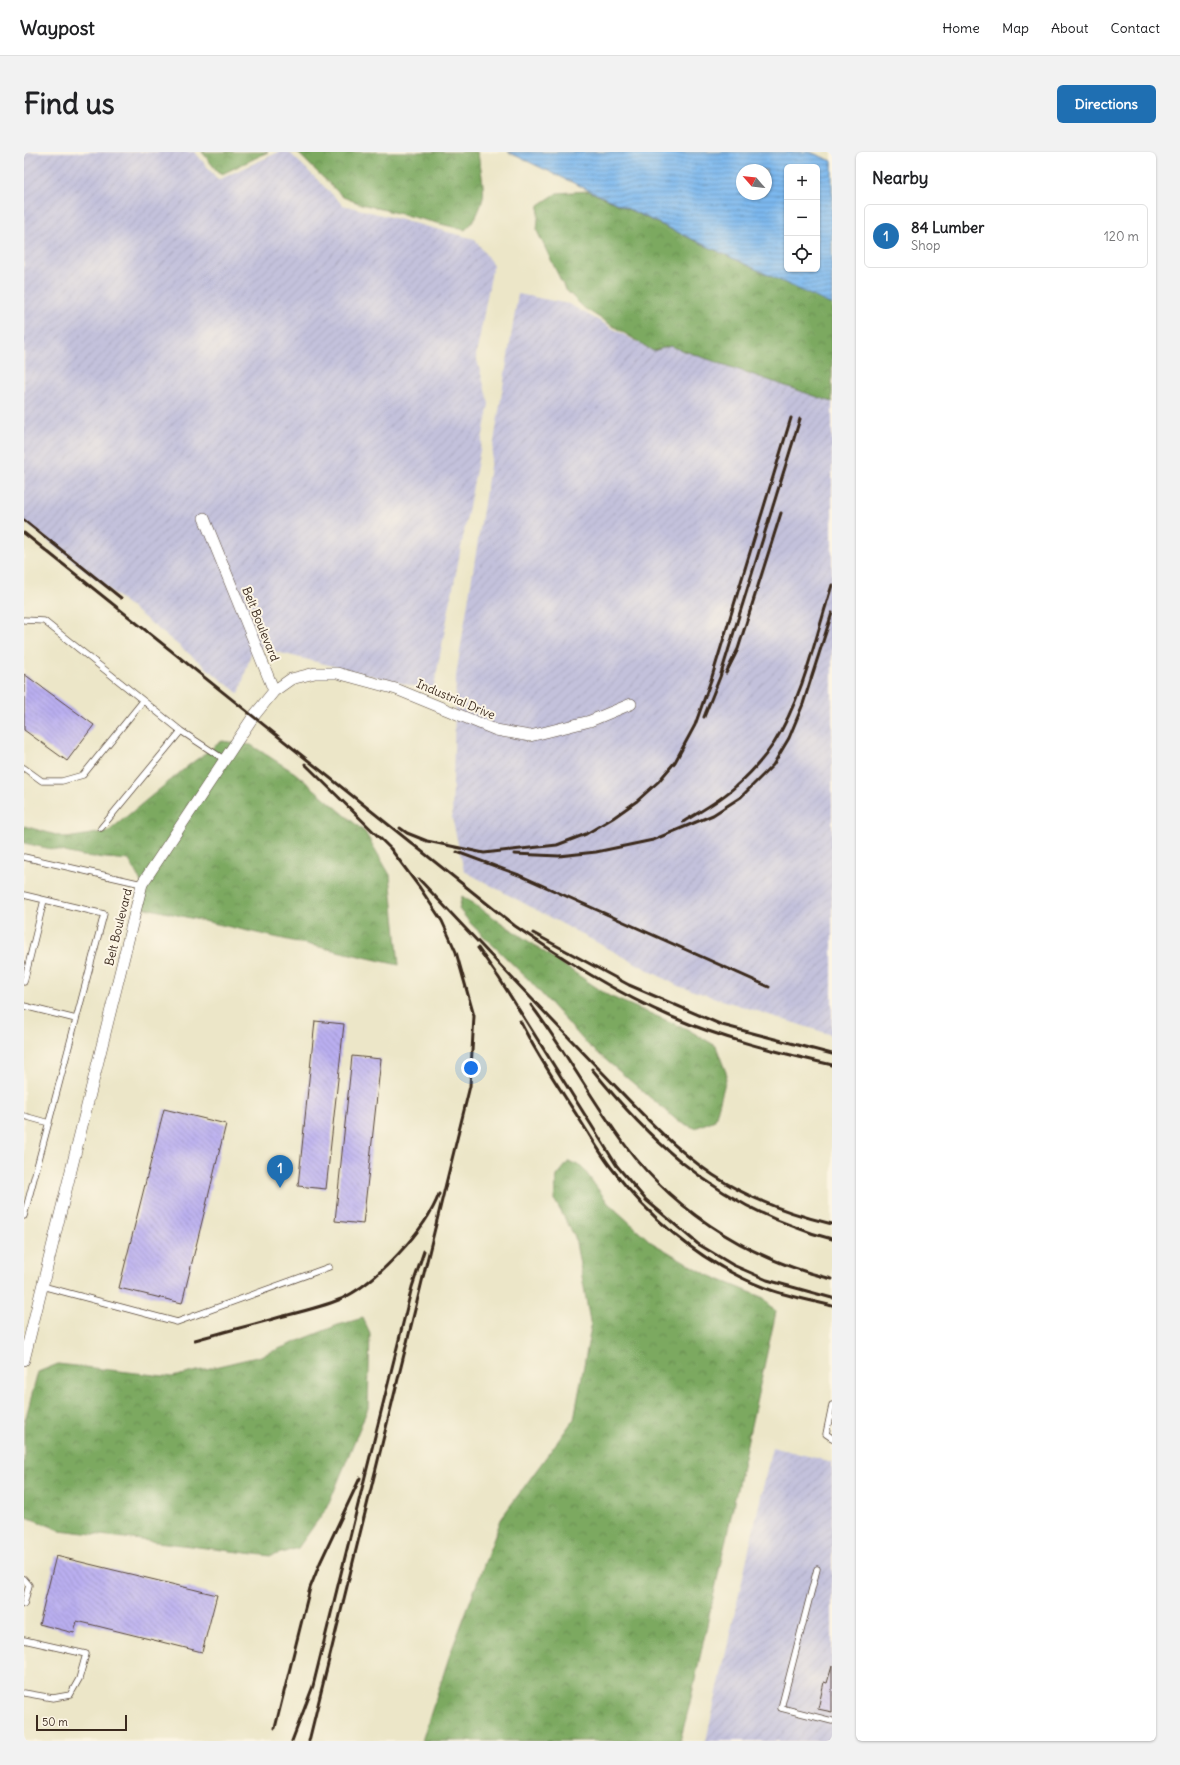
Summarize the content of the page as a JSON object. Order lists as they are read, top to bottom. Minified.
{"streets":{"street":["Belt Boulevard","Industrial Drive"]},"crossings":[["Belt Boulevard","Industrial Drive"]],"scale_bar":"50 m","north":"top left","page":{"header":"Waypost","nav":["Home","Map","About","Contact"],"buttons":"Directions","title":"Find us","heading":"Nearby","map_buttons":["+","−"],"list":[{"mark":"1","name":"84 Lumber","note":"Shop","value":"120 m"}],"pins":"1","scale":"50 m"}}
